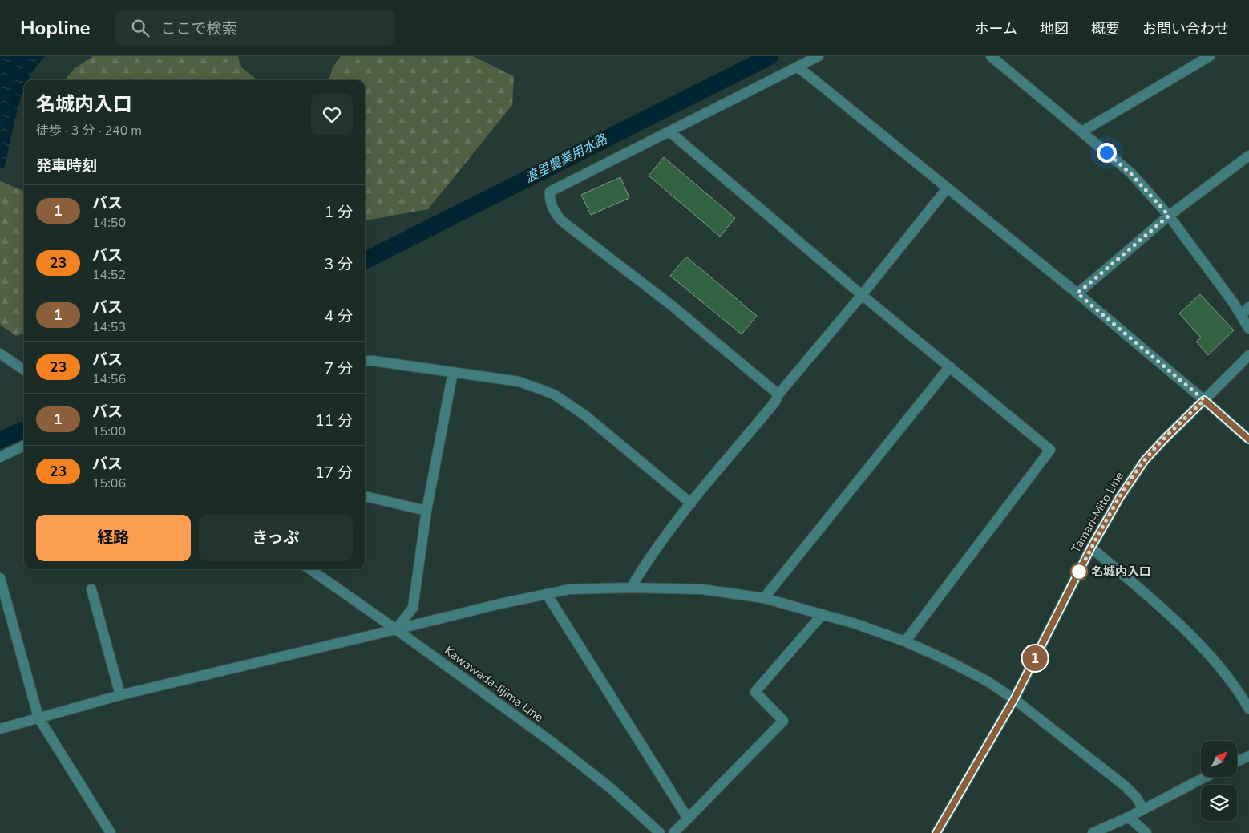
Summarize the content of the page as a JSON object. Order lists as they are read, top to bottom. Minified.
{"streets":{"main road":["Tamari-Mito Line"],"street":["Kawawada-Iijima Line"]},"water":["渡里農業用水路"],"places":["名城内入口"],"lines":["bus line 1"],"north":"top right","page":{"header":"Hopline","search":"ここで検索","nav":["ホーム","地図","概要","お問い合わせ"],"on_map":"1","heading":[["名城内入口","徒歩 · 3 分 · 240 m"],"発車時刻"],"list":[{"mark":"1","name":"バス","note":"14:50","value":"1 分"},{"mark":"23","name":"バス","note":"14:52","value":"3 分"},{"mark":"1","name":"バス","note":"14:53","value":"4 分"},{"mark":"23","name":"バス","note":"14:56","value":"7 分"},{"mark":"1","name":"バス","note":"15:00","value":"11 分"},{"mark":"23","name":"バス","note":"15:06","value":"17 分"}],"buttons":["経路","きっぷ"]}}
